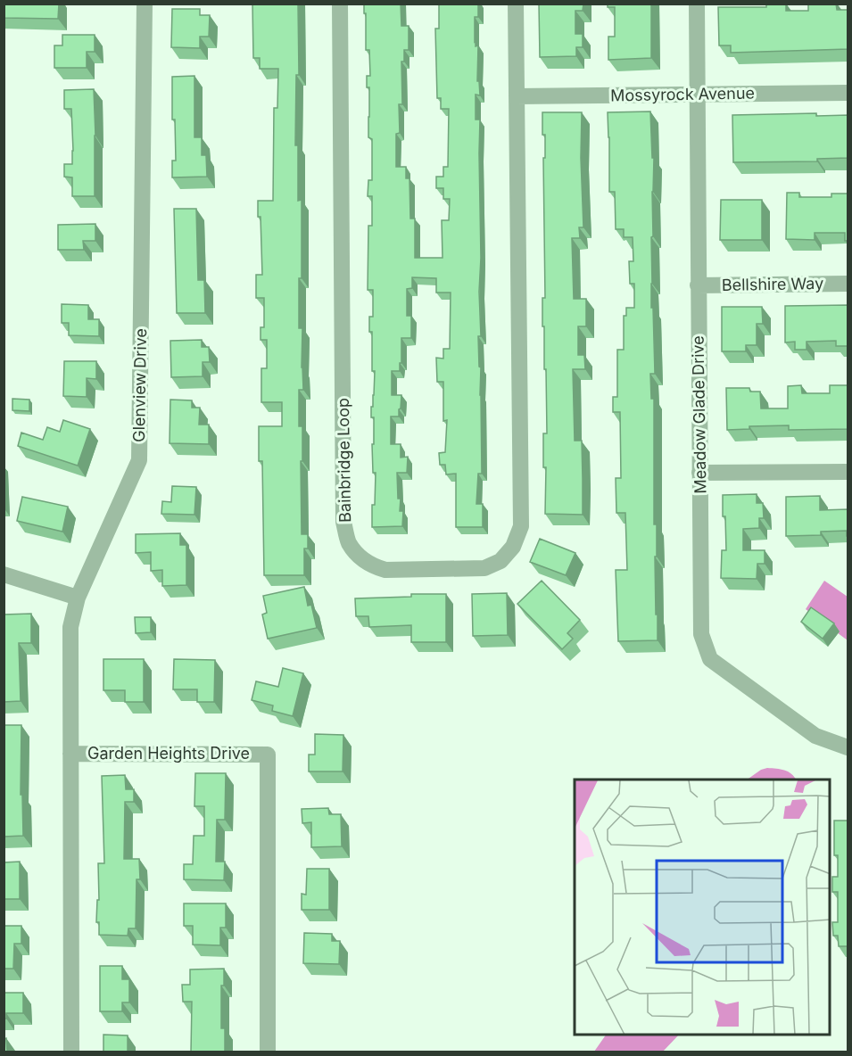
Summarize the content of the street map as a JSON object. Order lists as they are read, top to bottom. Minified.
{"streets":{"street":["Mossyrock Avenue","Bellshire Way","Glenview Drive","Meadow Glade Drive","Bainbridge Loop","Garden Heights Drive"]},"crossings":[["Mossyrock Avenue","Meadow Glade Drive"],["Mossyrock Avenue","Bainbridge Loop"],["Bellshire Way","Meadow Glade Drive"],["Glenview Drive","Garden Heights Drive"]]}
